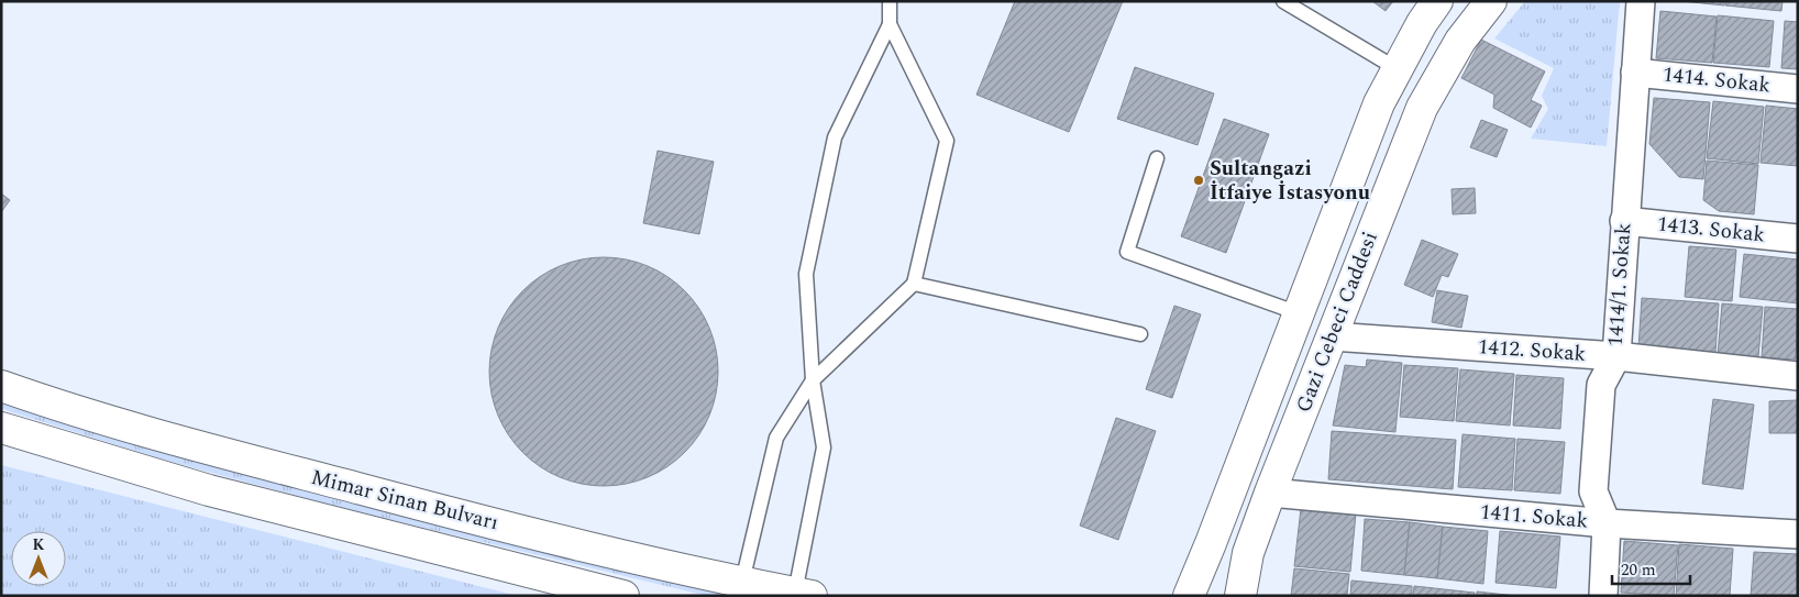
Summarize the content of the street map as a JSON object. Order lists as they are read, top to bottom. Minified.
{"streets":{"main road":["Gazi Cebeci Caddesi","Mimar Sinan Bulvarı"],"street":["1414. Sokak","1413. Sokak","1414/1. Sokak","1412. Sokak","1411. Sokak"]},"crossings":[["1414. Sokak","1414/1. Sokak"],["1413. Sokak","1414/1. Sokak"],["1414/1. Sokak","1412. Sokak"],["1414/1. Sokak","1411. Sokak"],["Gazi Cebeci Caddesi","1412. Sokak"],["Gazi Cebeci Caddesi","1411. Sokak"]],"places":["Sultangazi İtfaiye İstasyonu"],"scale_bar":"20 m","north":"top"}
